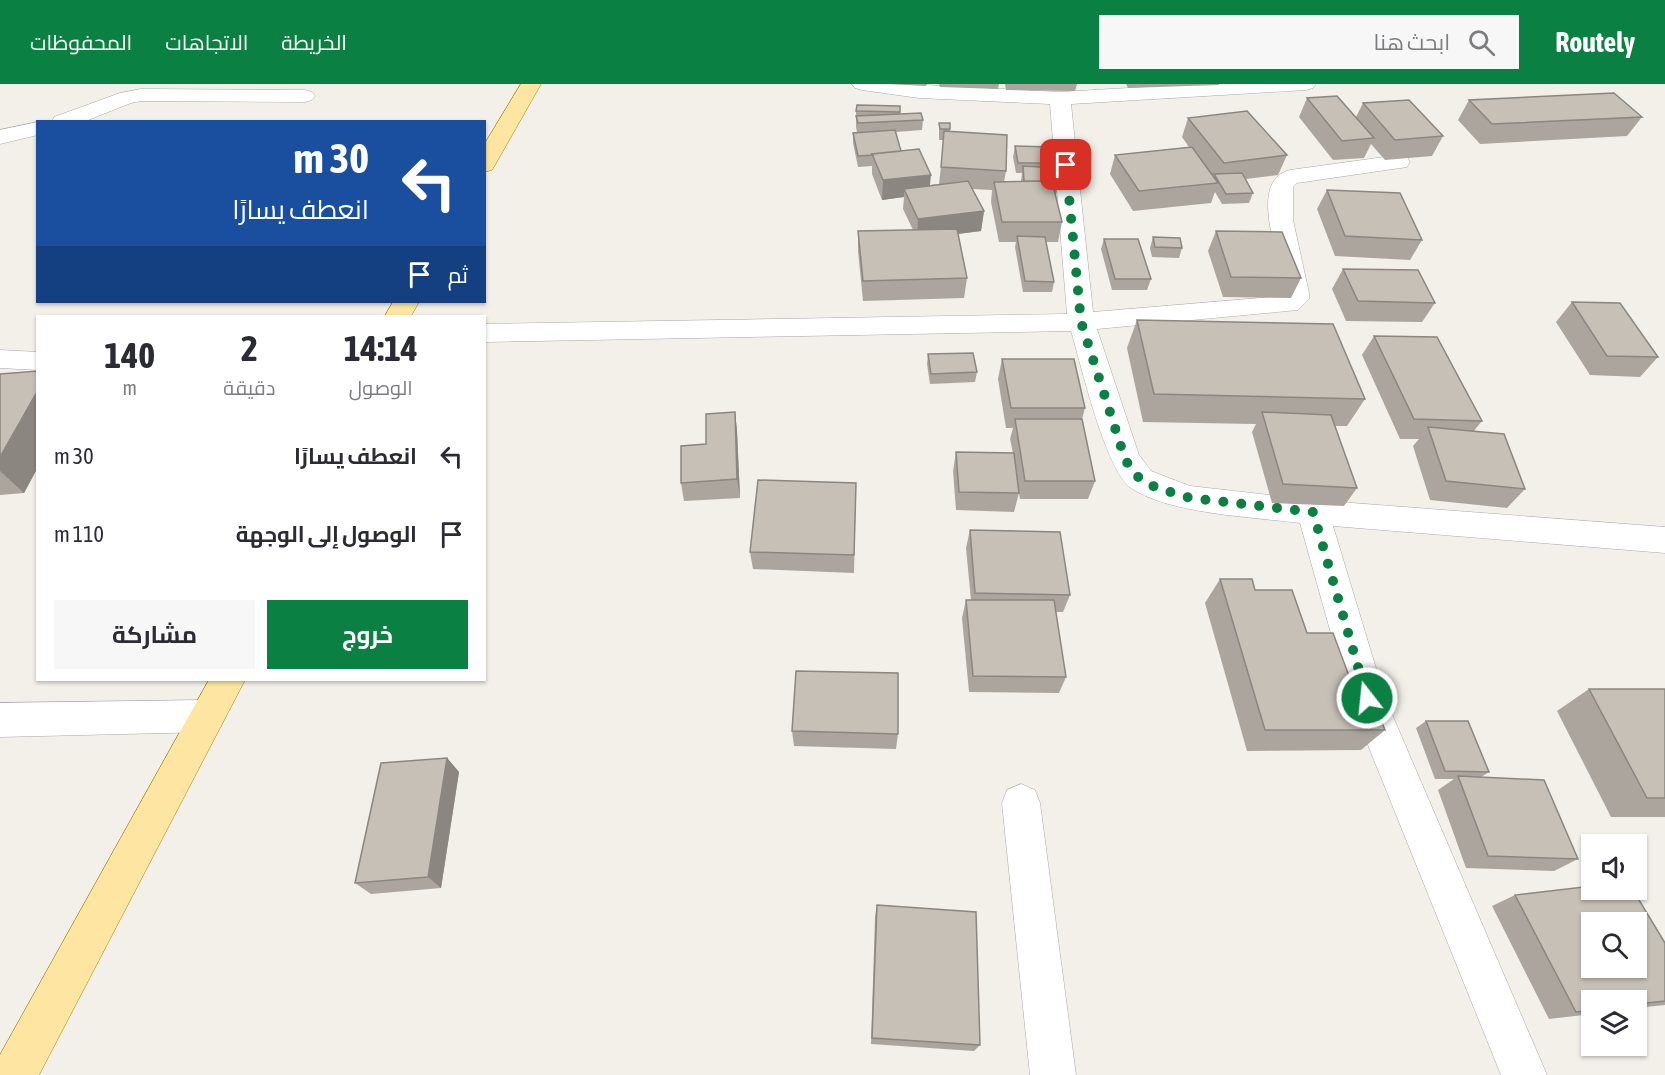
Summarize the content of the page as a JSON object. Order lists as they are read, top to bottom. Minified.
{"page":{"header":"Routely","search":"ابحث هنا","nav":["الخريطة","الاتجاهات","المحفوظات"],"turn":["30 m","انعطف يسارًا"],"then":"ثم","eta":["14:14","الوصول","2","دقيقة","140","m"],"list":[{"name":"انعطف يسارًا","value":"30 m"},{"name":"الوصول إلى الوجهة","value":"110 m"}],"buttons":["خروج","مشاركة"]}}
